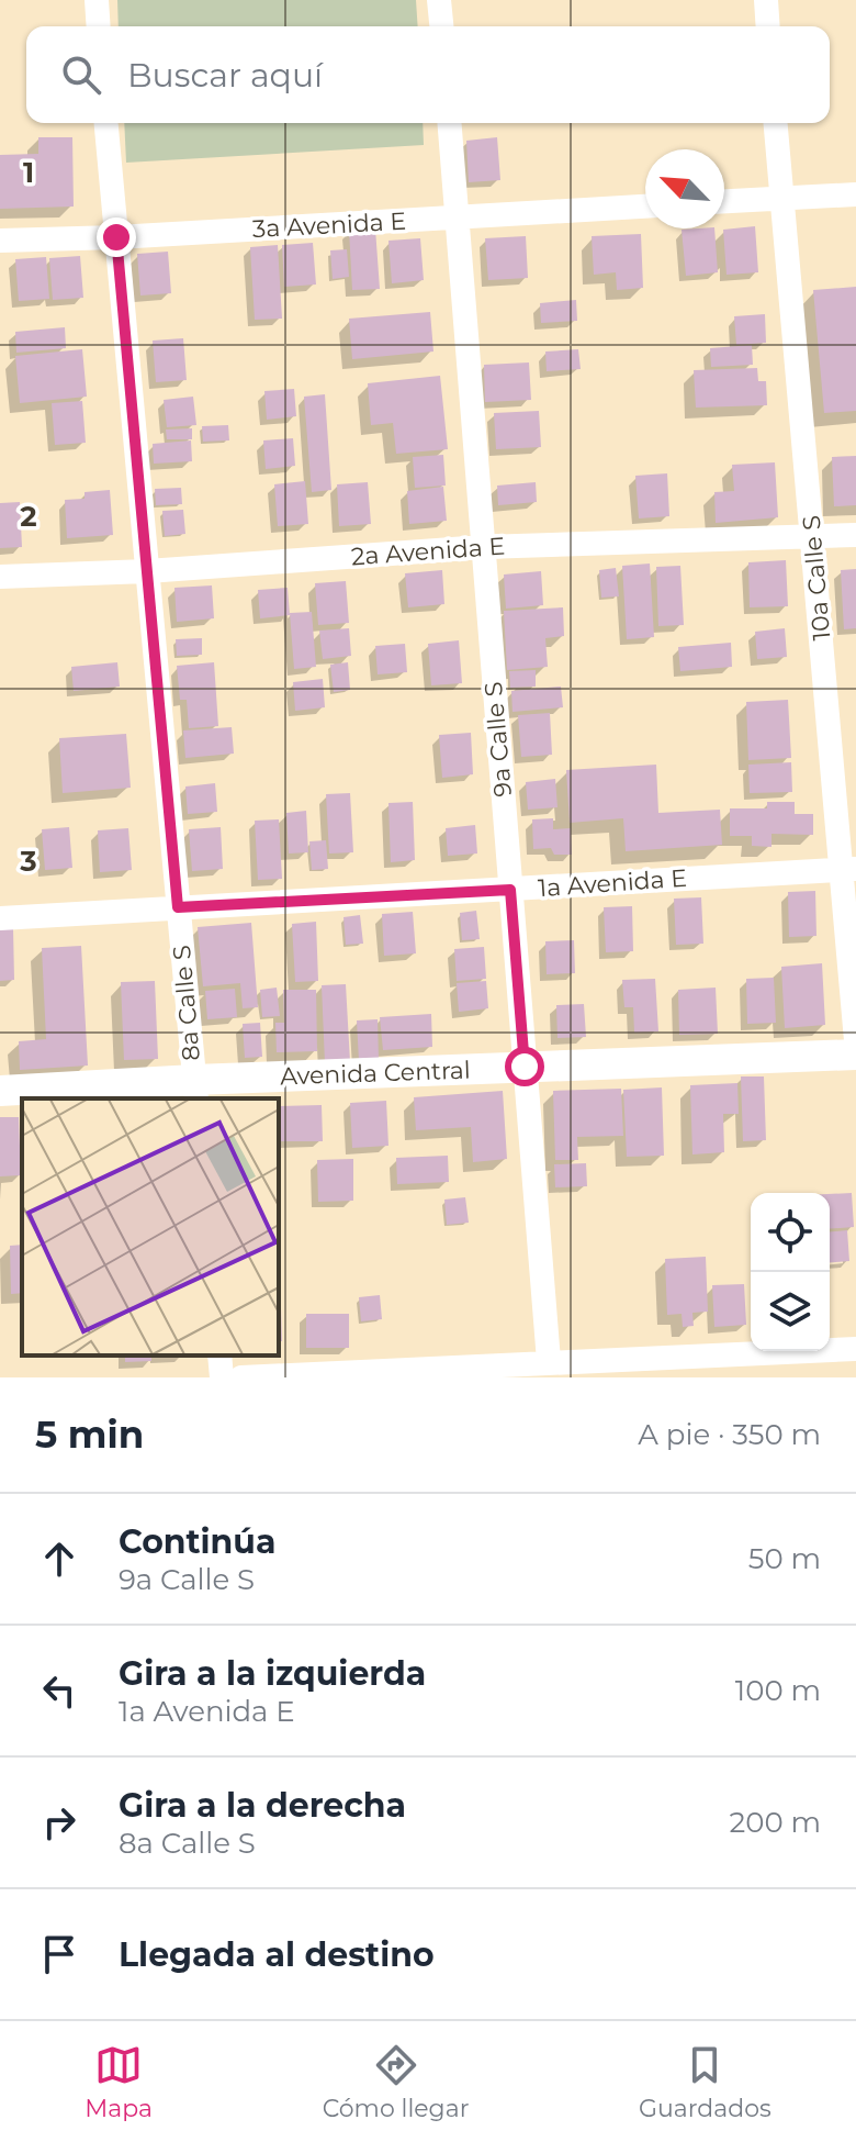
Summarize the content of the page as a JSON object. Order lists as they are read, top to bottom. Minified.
{"streets":{"street":["3a Avenida E","2a Avenida E","10a Calle S","9a Calle S","1a Avenida E","8a Calle S","Avenida Central"]},"crossings":[["3a Avenida E","9a Calle S"],["3a Avenida E","8a Calle S"],["2a Avenida E","10a Calle S"],["2a Avenida E","9a Calle S"],["2a Avenida E","8a Calle S"],["10a Calle S","1a Avenida E"],["9a Calle S","1a Avenida E"],["9a Calle S","Avenida Central"],["1a Avenida E","8a Calle S"],["8a Calle S","Avenida Central"]],"north":"top left","page":{"search":"Buscar aquí","heading":["5 min","A pie · 350 m"],"list":[["Continúa","9a Calle S","50 m"],["Gira a la izquierda","1a Avenida E","100 m"],["Gira a la derecha","8a Calle S","200 m"],"Llegada al destino"],"nav":["Mapa","Cómo llegar","Guardados"]},"grid":{"rows":["1","2","3"]}}
